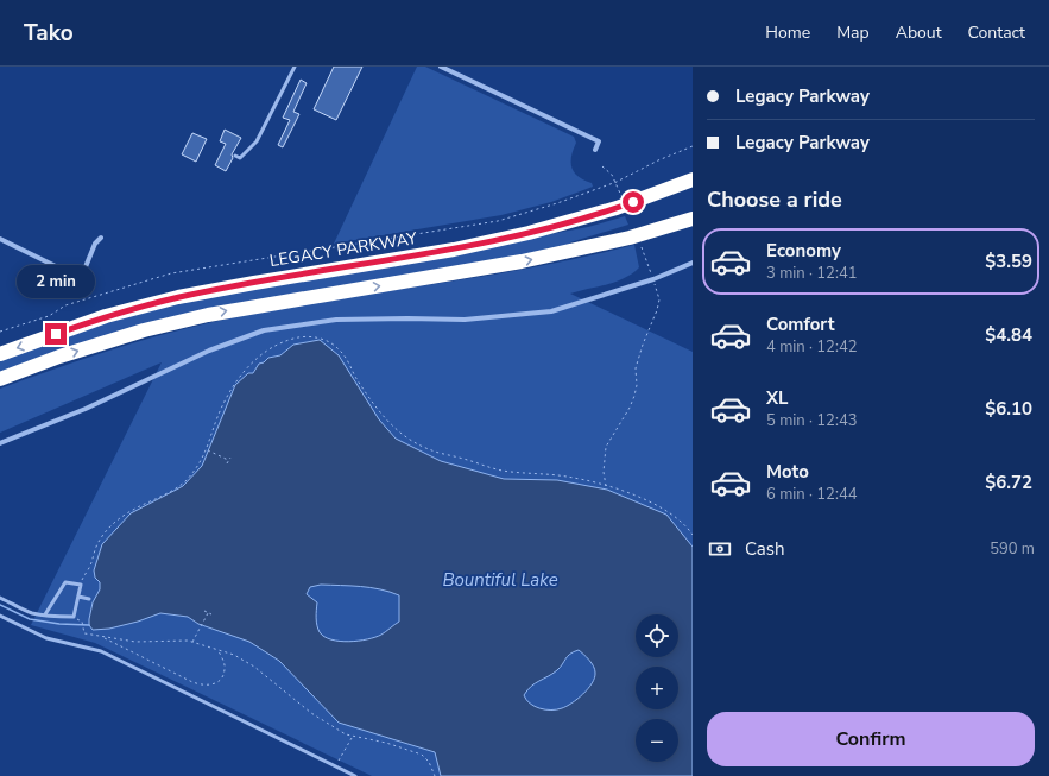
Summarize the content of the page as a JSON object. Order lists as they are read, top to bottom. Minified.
{"streets":{"highway":["LEGACY PARKWAY"]},"water":["Bountiful Lake"],"page":{"header":"Tako","nav":["Home","Map","About","Contact"],"banner":["Legacy Parkway","Legacy Parkway"],"heading":"Choose a ride","list":[{"name":"Economy","note":"3 min · 12:41","value":"$3.59"},{"name":"Comfort","note":"4 min · 12:42","value":"$4.84"},{"name":"XL","note":"5 min · 12:43","value":"$6.10"},{"name":"Moto","note":"6 min · 12:44","value":"$6.72"}],"bubble":"2 min","pay":["Cash","590 m"],"map_buttons":["+","−"],"buttons":"Confirm"}}
